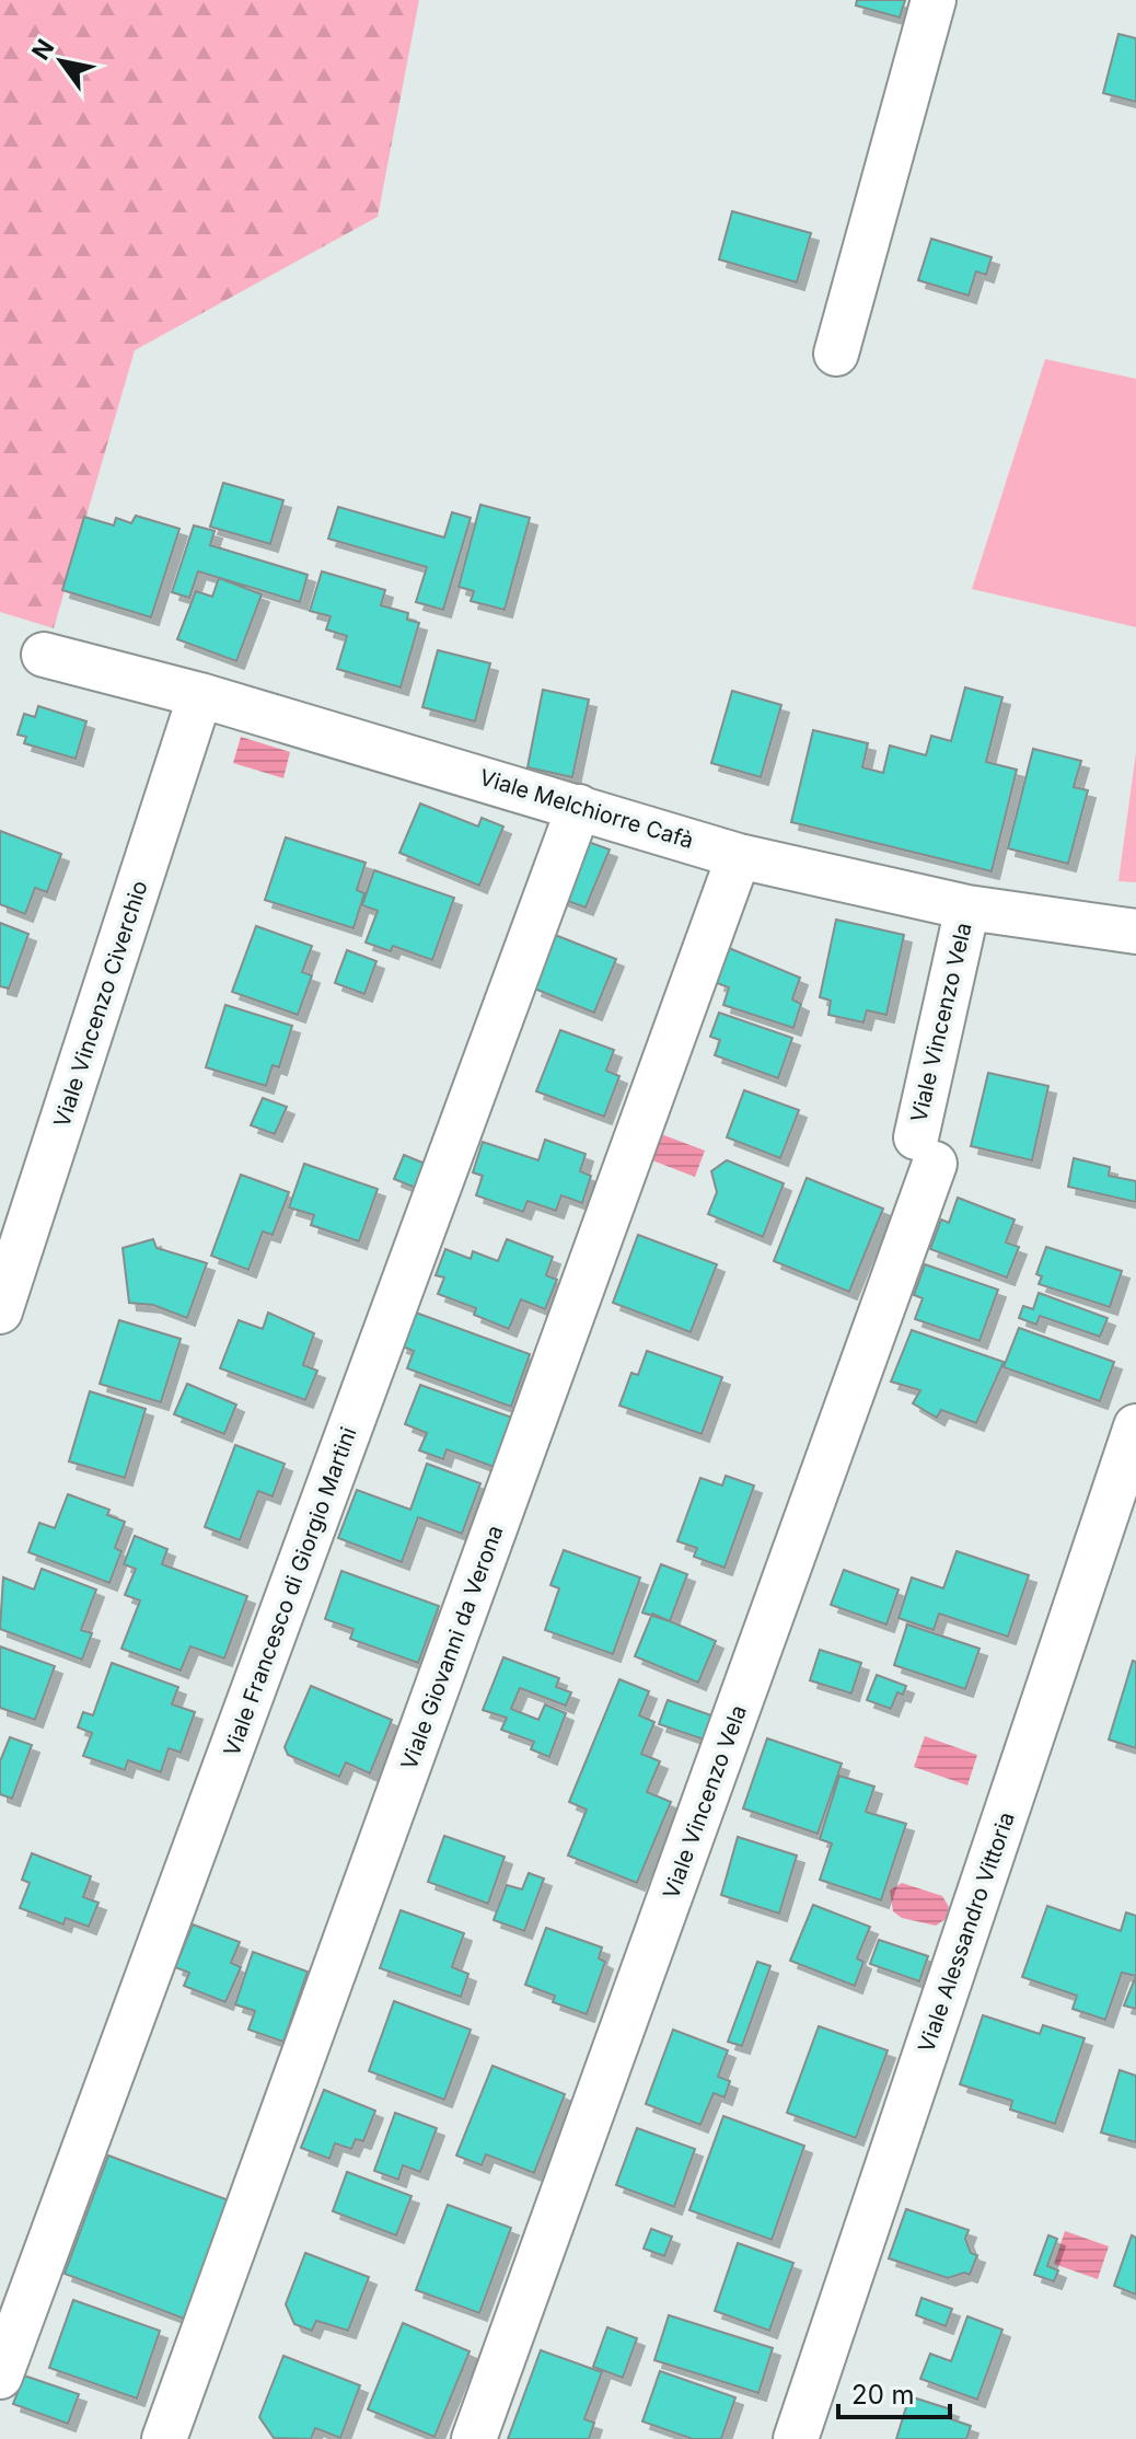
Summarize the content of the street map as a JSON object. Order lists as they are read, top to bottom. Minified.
{"streets":{"street":["Viale Melchiorre Cafà","Viale Vincenzo Civerchio","Viale Vincenzo Vela","Viale Francesco di Giorgio Martini","Viale Giovanni da Verona","Viale Alessandro Vittoria"]},"crossings":[["Viale Melchiorre Cafà","Viale Vincenzo Civerchio"],["Viale Melchiorre Cafà","Viale Vincenzo Vela"],["Viale Melchiorre Cafà","Viale Francesco di Giorgio Martini"],["Viale Melchiorre Cafà","Viale Giovanni da Verona"]],"scale_bar":"20 m","north":"top left"}
